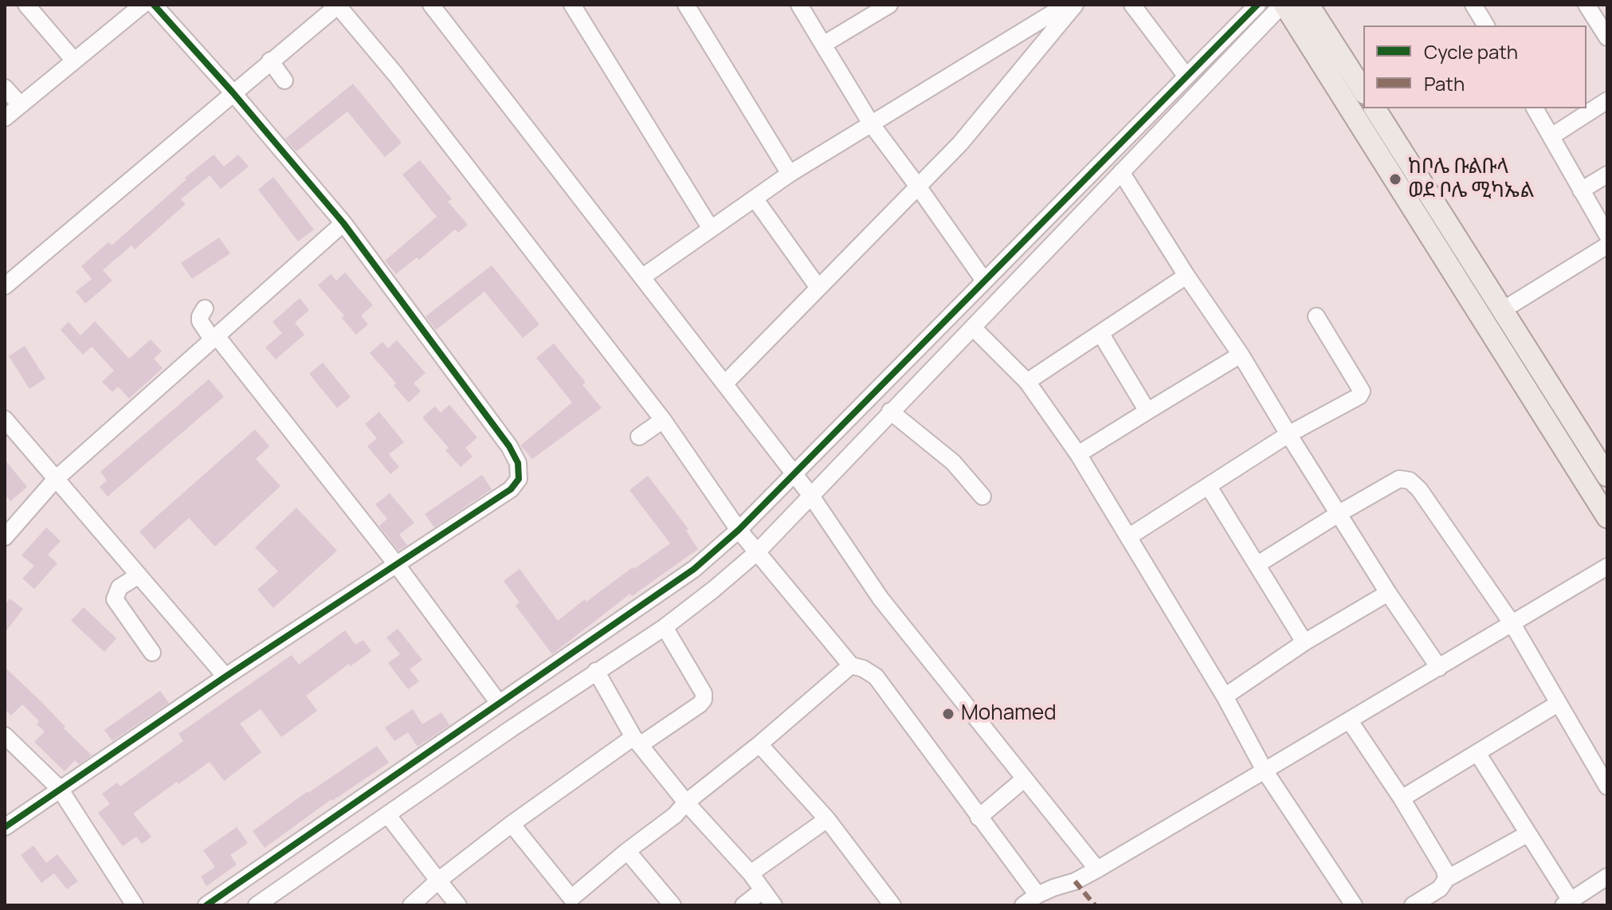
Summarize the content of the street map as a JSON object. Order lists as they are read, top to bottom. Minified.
{"places":["ከቦሌ ቡልቡላ ወደ ቦሌ ሚካኤል","Mohamed"],"legend":["Cycle path","Path"]}
